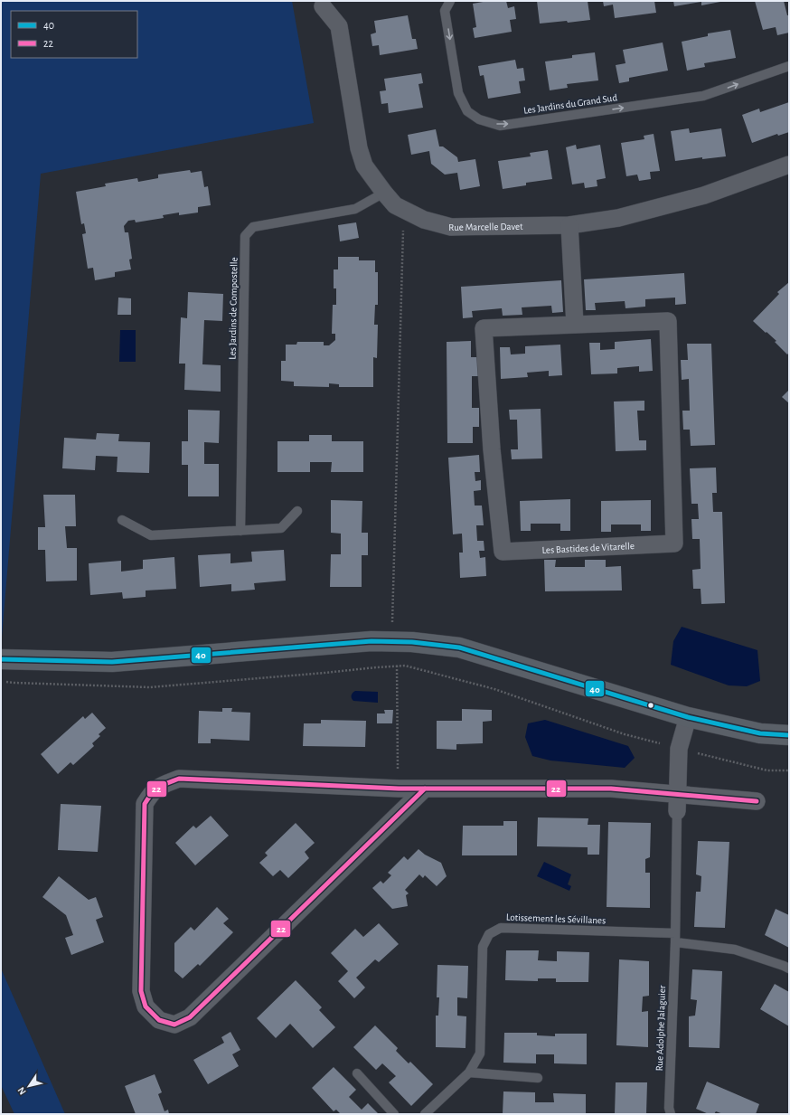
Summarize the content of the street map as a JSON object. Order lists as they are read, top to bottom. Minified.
{"streets":{"street":["Rue Marcelle Davet","Les Bastides de Vitarelle"],"lane":["Les Jardins du Grand Sud","Les Jardins de Compostelle","Lotissement les Sévillanes","Rue Adolphe Jalaguier"]},"crossings":[["Rue Marcelle Davet","Les Jardins de Compostelle"],["Lotissement les Sévillanes","Rue Adolphe Jalaguier"]],"lines":["transit line 40","transit line 22"],"legend":["40","22"],"north":"bottom left"}
